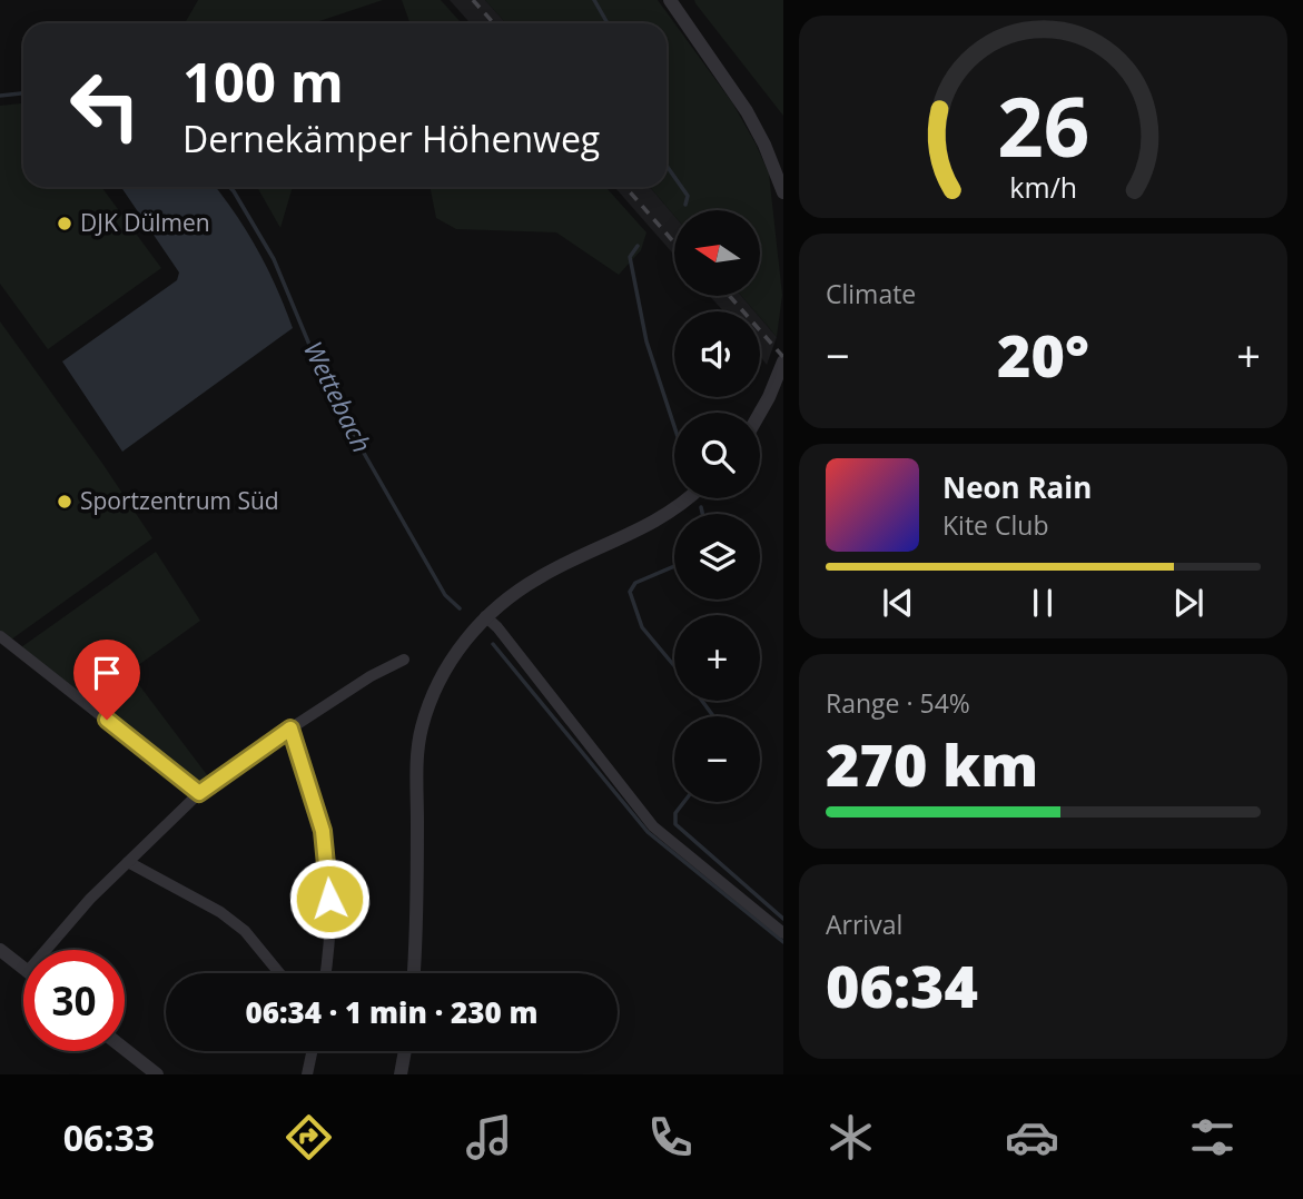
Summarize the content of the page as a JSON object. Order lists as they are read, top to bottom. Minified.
{"water":["Wettebach"],"places":["DJK Dülmen","Sportzentrum Süd"],"north":"left","page":{"turn":["100 m","Dernekämper Höhenweg"],"map_buttons":["+","−"],"tile":["Climate",["Range · 54%","270 km"],["Arrival","06:34"]],"heat":["−","20°","+"],"song":["Neon Rain","Kite Club"],"limit":"30","trip":"06:34 · 1 min · 230 m","tabs":"06:33","gauge":["26","km/h"]}}
